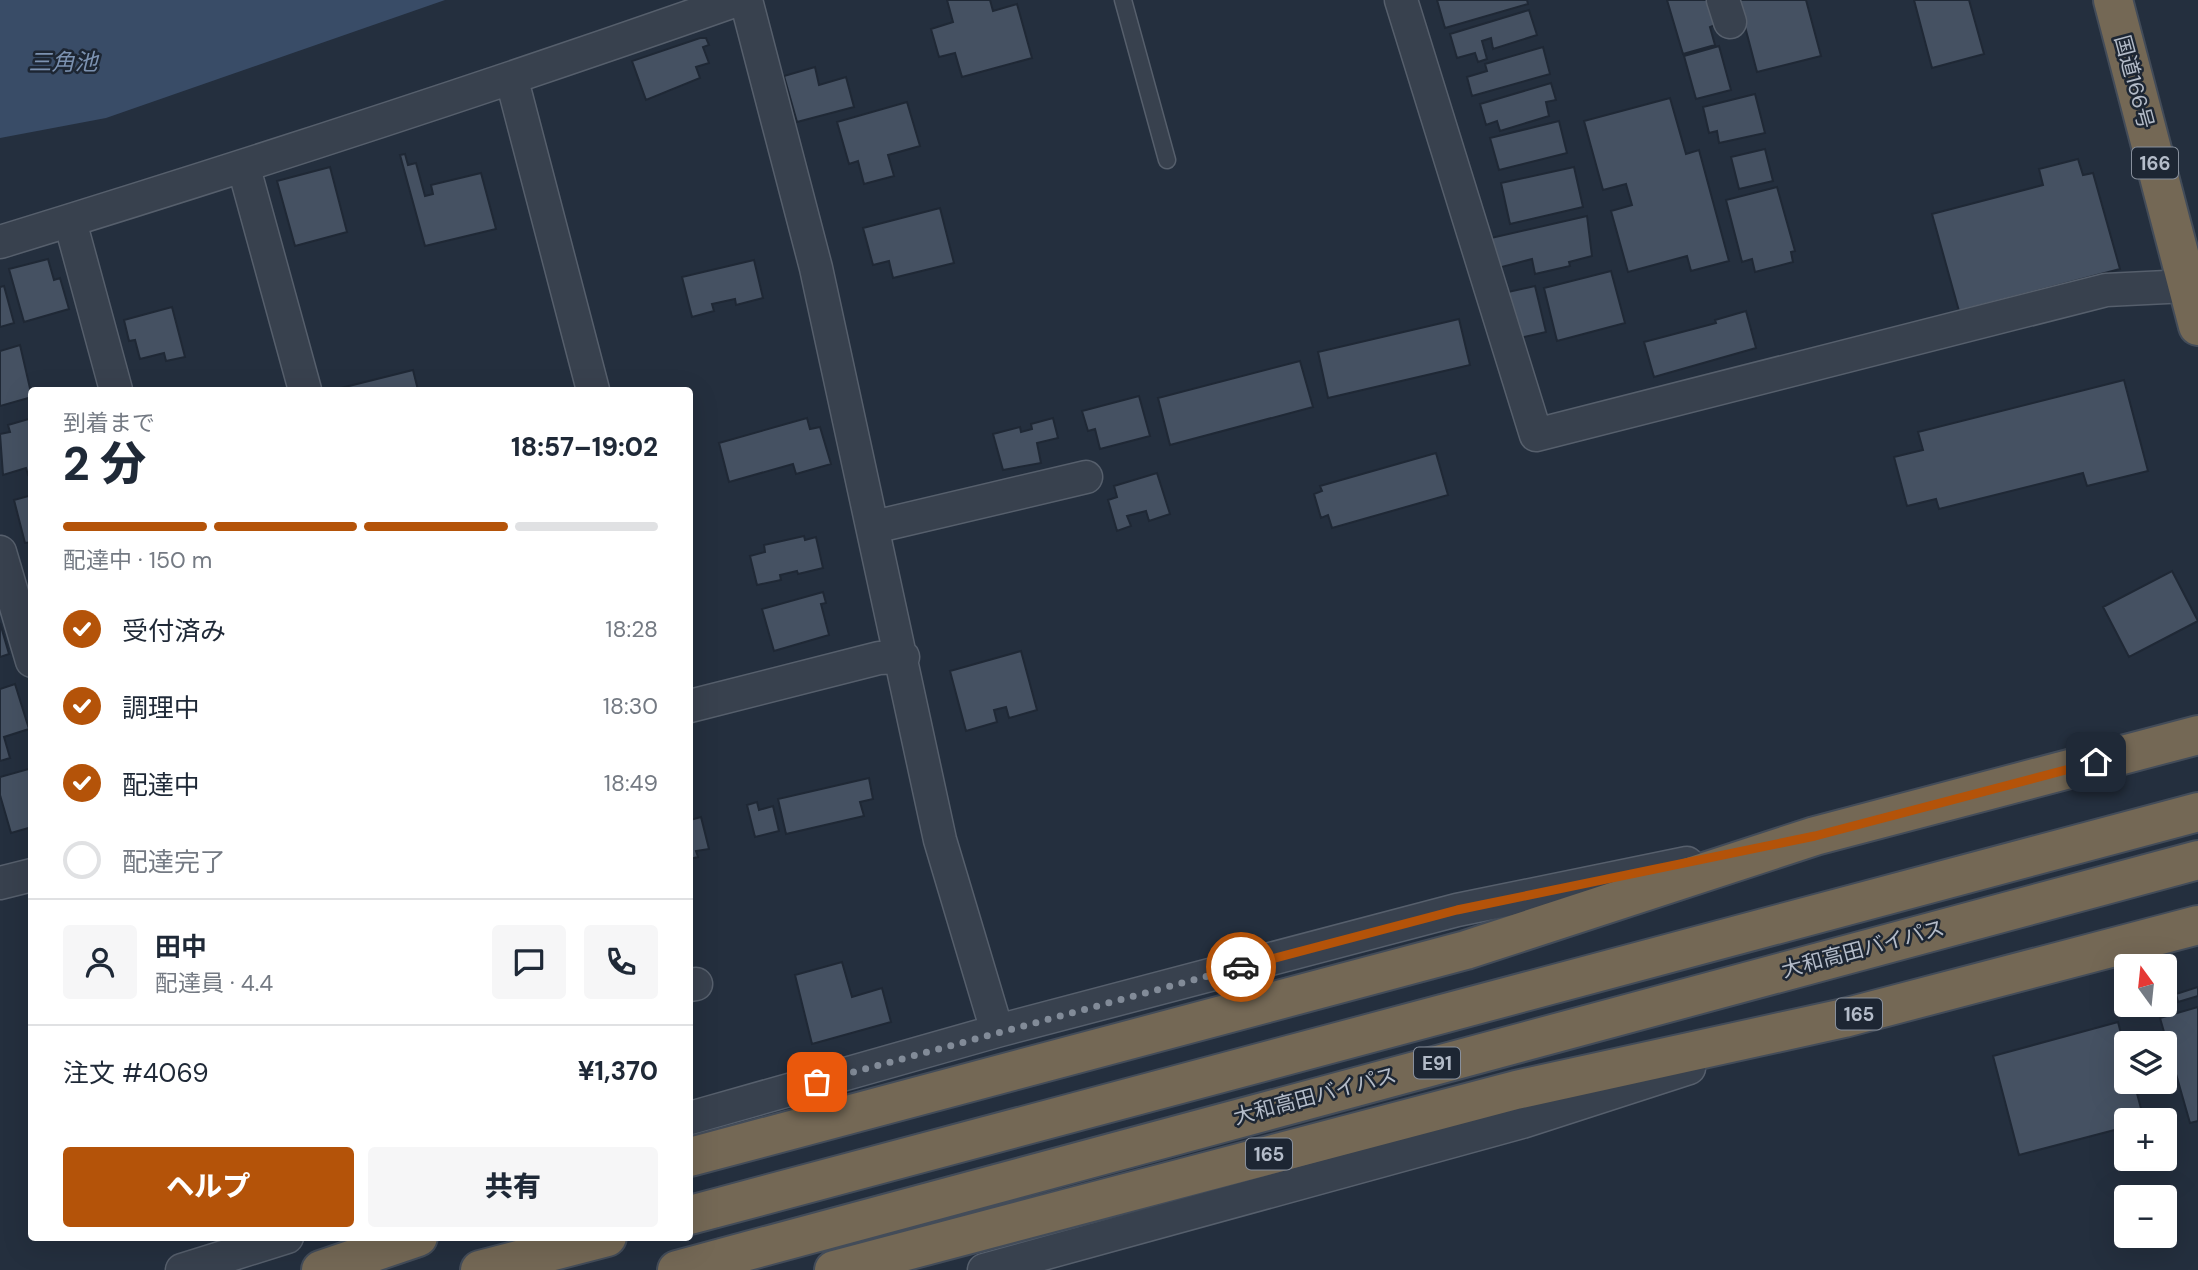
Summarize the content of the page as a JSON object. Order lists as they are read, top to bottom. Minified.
{"streets":{"highway":["国道166号","166","大和高田バイパス","165","E91"]},"water":["三角池"],"north":"top","page":{"heading":["2 分","到着まで","18:57–19:02"],"panel":["田中","配達員 · 4.4","注文 #4069","¥1,370"],"bar":"配達中 · 150 m","list":[["受付済み","18:28"],["調理中","18:30"],["配達中","18:49"],"配達完了"],"map_buttons":["+","−"],"buttons":["ヘルプ","共有"]}}
